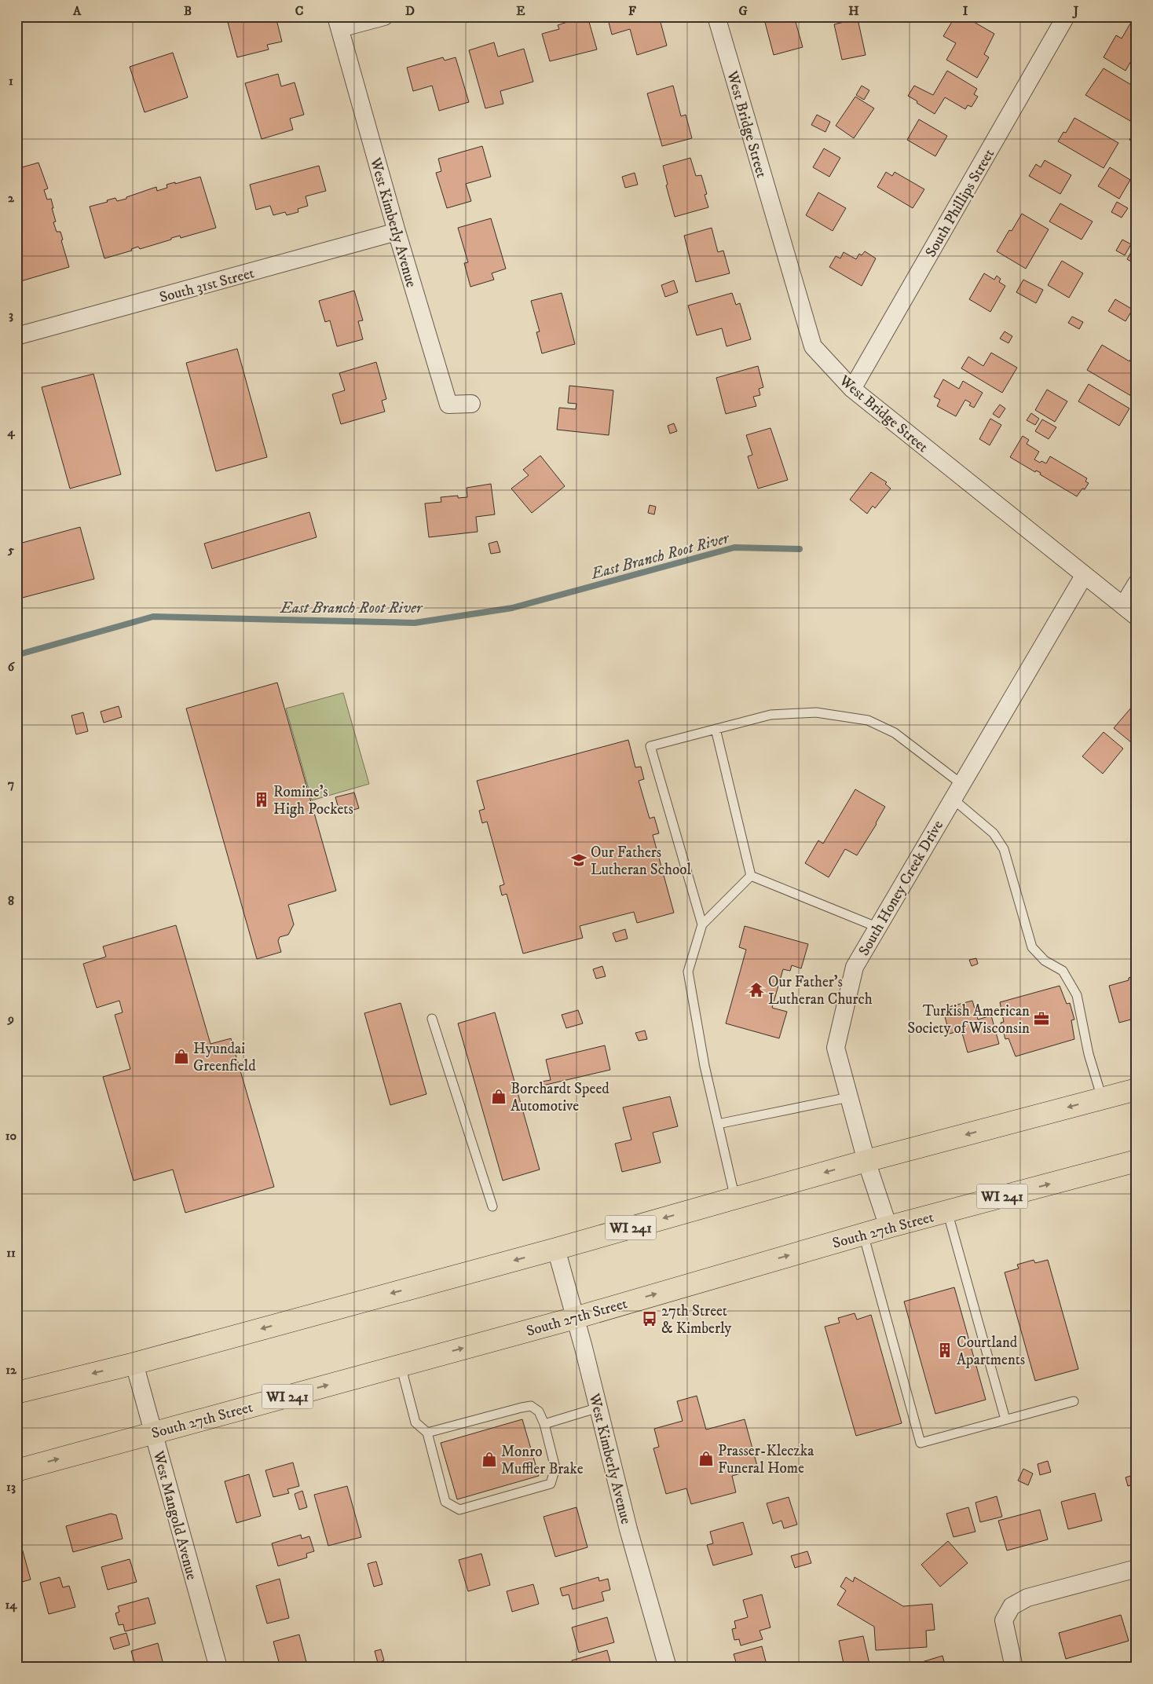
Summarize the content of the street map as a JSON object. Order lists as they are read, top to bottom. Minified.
{"streets":{"main road":["WI 241","South 27th Street"],"street":["West Bridge Street","South Phillips Street","West Kimberly Avenue","South 31st Street","South Honey Creek Drive","West Mangold Avenue"]},"crossings":[["West Bridge Street","South Phillips Street"],["West Bridge Street","South Honey Creek Drive"],["West Kimberly Avenue","South 31st Street"],["West Kimberly Avenue","WI 241"],["West Kimberly Avenue","South 27th Street"],["South Honey Creek Drive","WI 241"],["South Honey Creek Drive","South 27th Street"],["WI 241","West Mangold Avenue"],["South 27th Street","West Mangold Avenue"]],"water":["East Branch Root River"],"places":{"building":["Romine's High Pockets","Courtland Apartments"],"school or university":["Our Fathers Lutheran School"],"temple":["Our Father's Lutheran Church"],"office":["Turkish American Society of Wisconsin"],"shop":["Hyundai Greenfield","Borchardt Speed Automotive","Prasser-Kleczka Funeral Home","Monro Muffler Brake"],"bus stop":["27th Street & Kimberly"]},"grid":{"columns":["A","B","C","D","E","F","G","H","I","J"],"rows":["1","2","3","4","5","6","7","8","9","10","11","12","13","14"]}}
